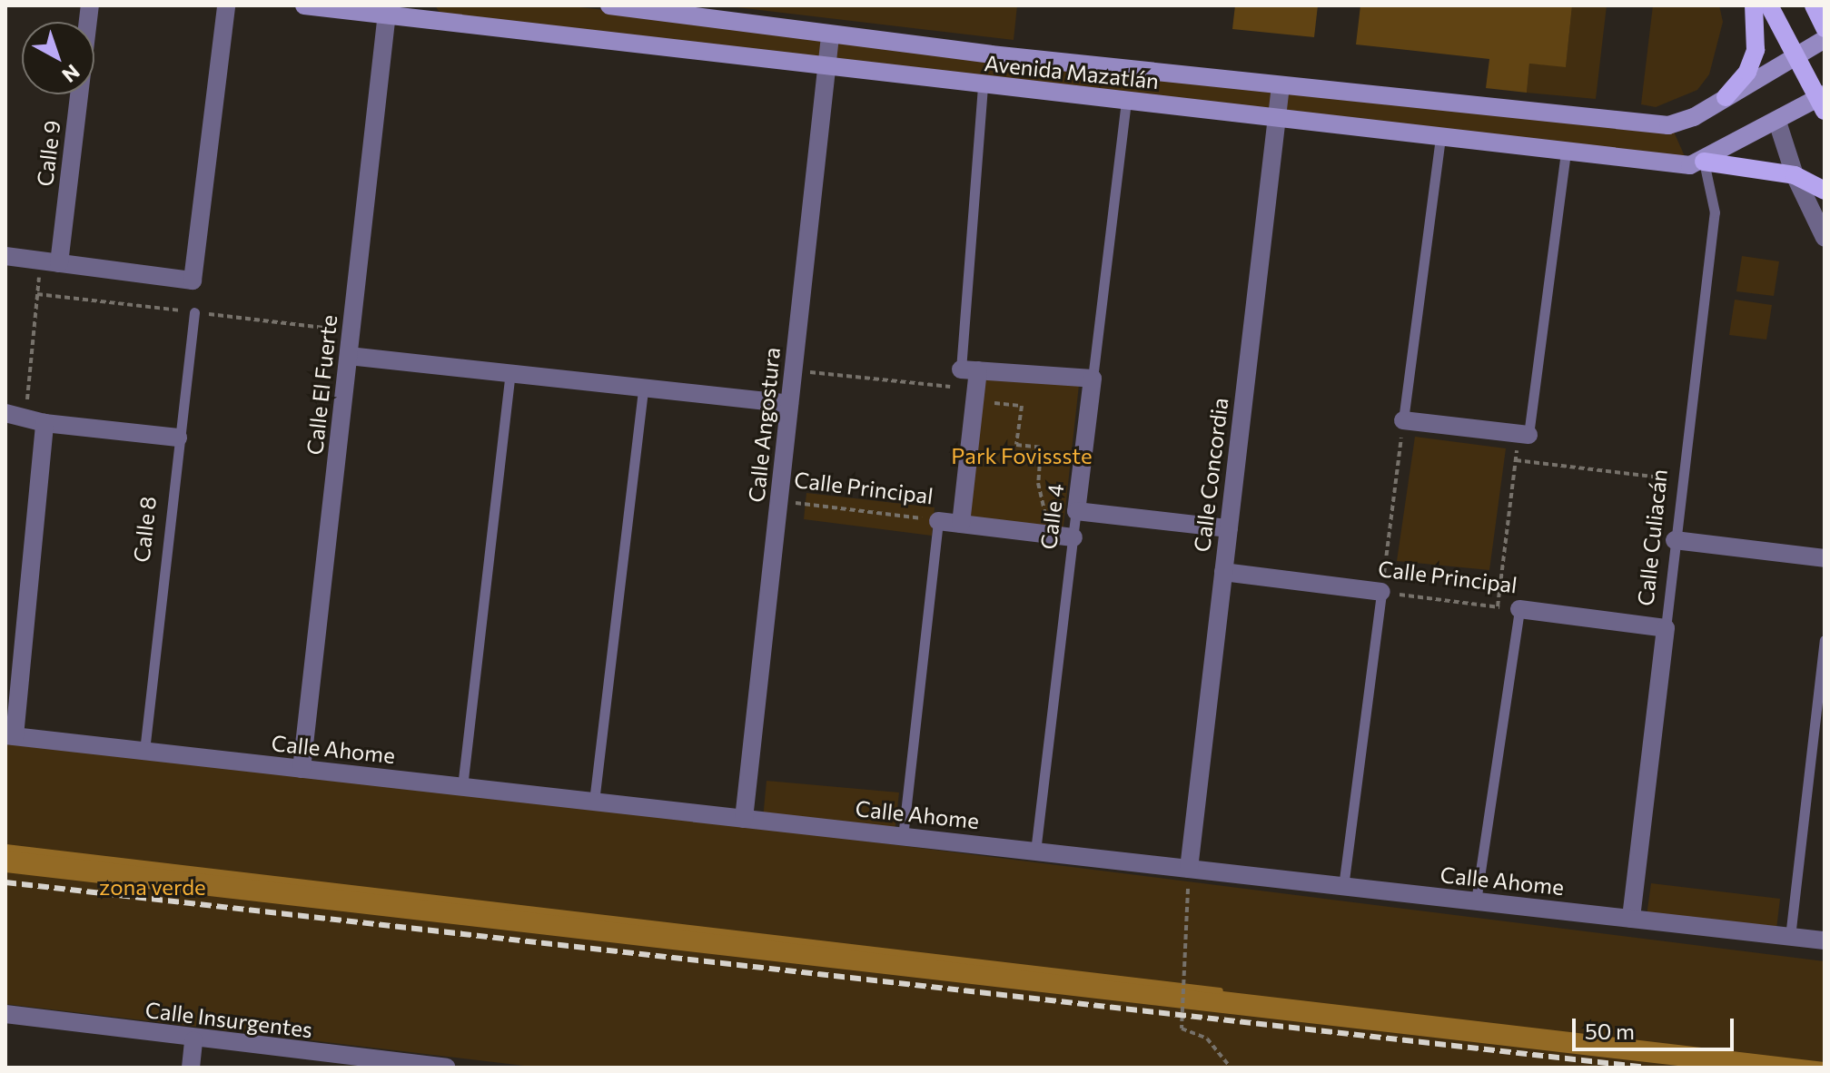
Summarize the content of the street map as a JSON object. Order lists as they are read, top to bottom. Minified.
{"streets":{"street":["Avenida Mazatlán","Calle 9","Calle El Fuerte","Calle Angostura","Calle Concordia","Calle Principal","Calle 4","Calle Culiacán","Calle Ahome","Calle Insurgentes"],"lane":["Calle 8"]},"crossings":[["Avenida Mazatlán","Calle El Fuerte"],["Avenida Mazatlán","Calle Angostura"],["Avenida Mazatlán","Calle Concordia"],["Avenida Mazatlán","Calle 4"],["Avenida Mazatlán","Calle Culiacán"],["Calle El Fuerte","Calle Ahome"],["Calle Angostura","Calle Principal"],["Calle Angostura","Calle Ahome"],["Calle Concordia","Calle Principal"],["Calle Concordia","Calle Ahome"],["Calle Principal","Calle 4"],["Calle Principal","Calle Culiacán"],["Calle 4","Calle Ahome"],["Calle 8","Calle Ahome"],["Calle Culiacán","Calle Ahome"]],"parks":["Park Fovissste","zona verde"],"scale_bar":"50 m","north":"bottom right"}
